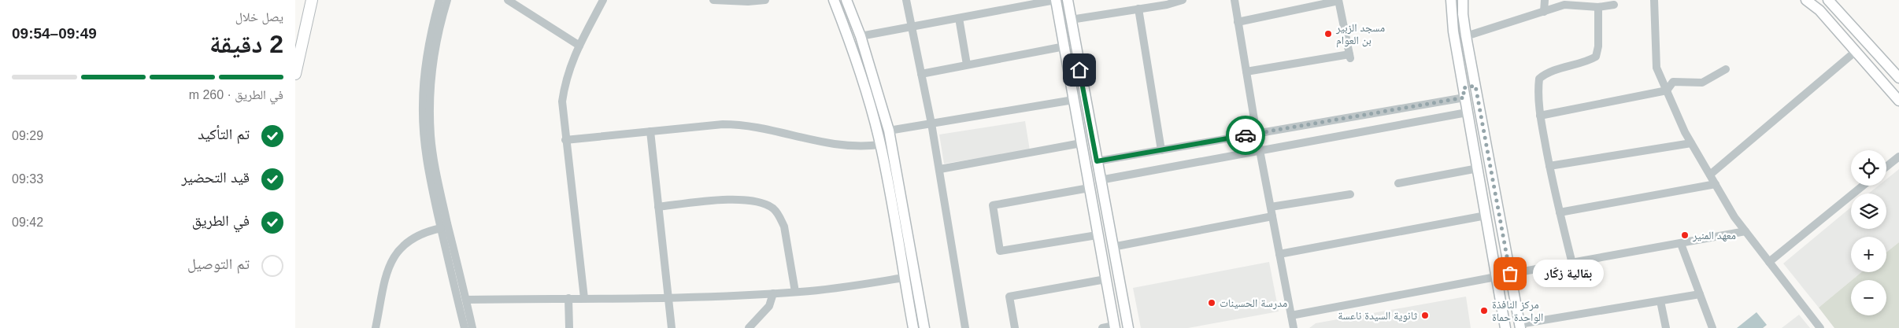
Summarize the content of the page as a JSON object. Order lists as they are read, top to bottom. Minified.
{"places":["مسجد الزبير بن العوام","معهد المنير","بقالية زكّار","مدرسة الحسينات","مركز النافذة الواحدة حماة","ثانوية السيدة ناعسة"],"page":{"heading":["2 دقيقة","يصل خلال","09:49–09:54"],"bar":"في الطريق · 260 m","list":[["تم التأكيد","09:29"],["قيد التحضير","09:33"],["في الطريق","09:42"],"تم التوصيل"],"map_buttons":["+","−"],"bubble":"بقالية زكّار"}}
